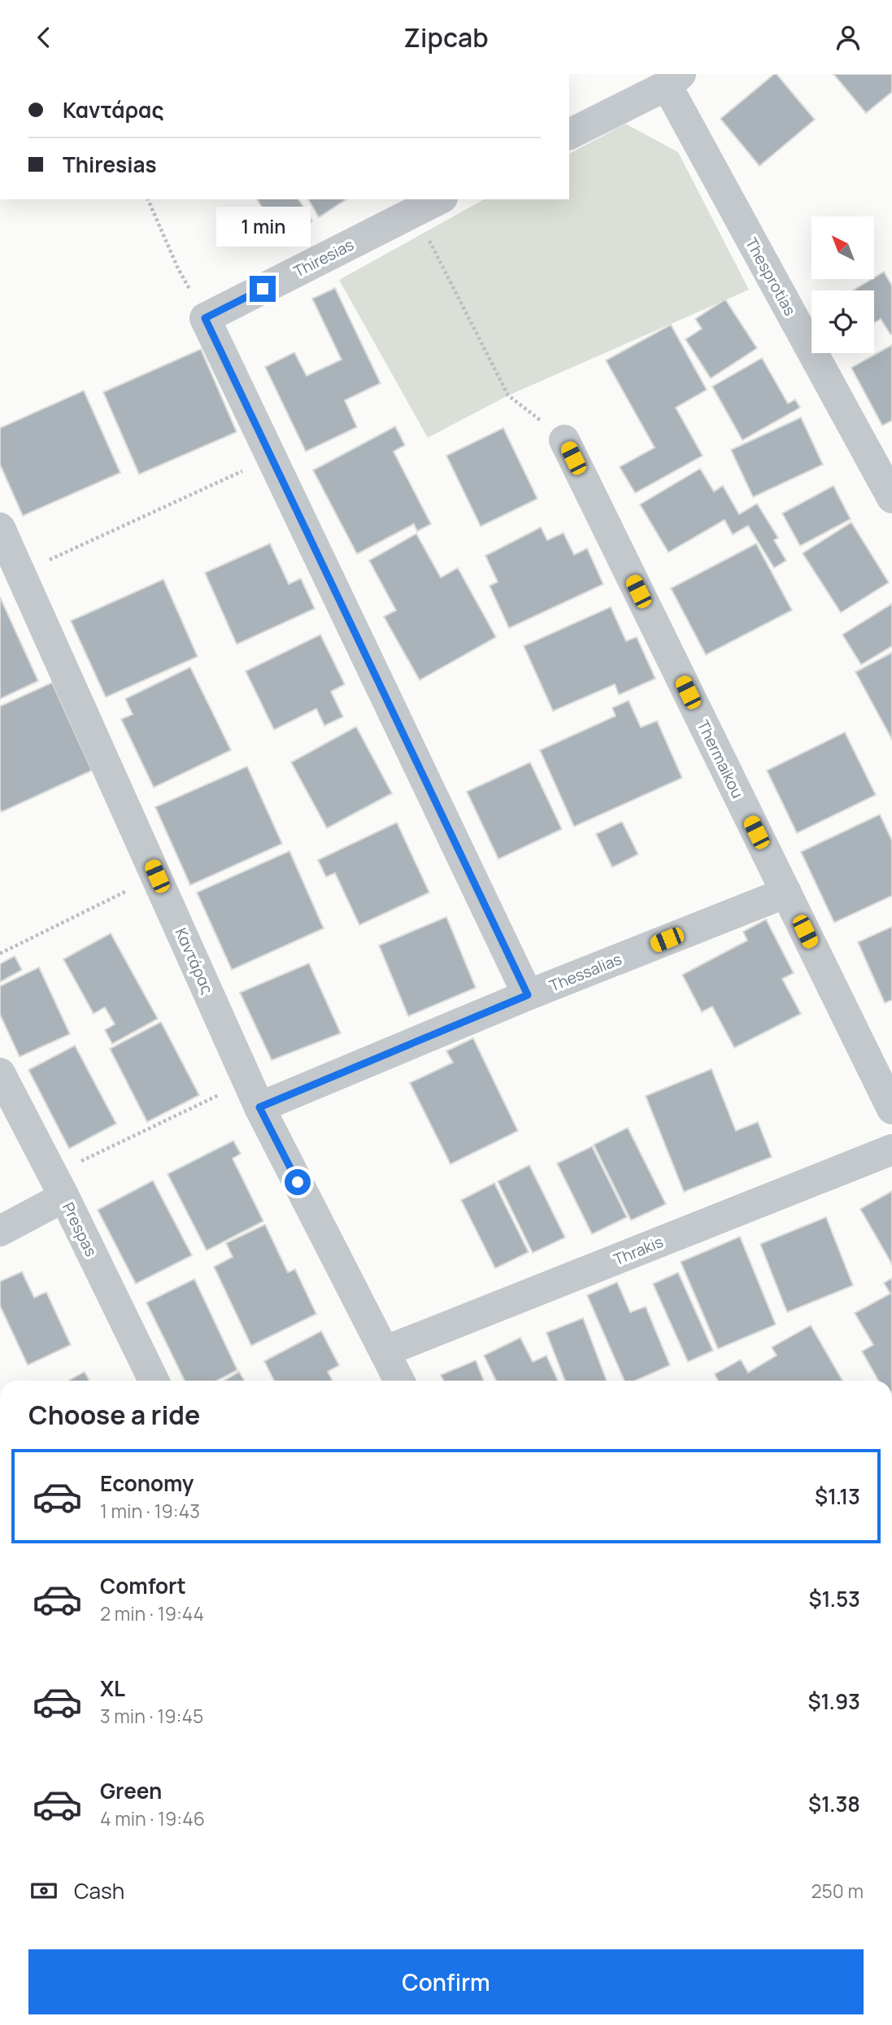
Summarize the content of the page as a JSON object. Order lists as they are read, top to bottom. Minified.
{"streets":{"street":["Thiresias","Thesprotias","Thermaikou","Καντάρας","Thessalias","Prespas","Thrakis"]},"crossings":[["Thermaikou","Thessalias"],["Καντάρας","Thessalias"],["Καντάρας","Thrakis"]],"north":"top left","page":{"header":"Zipcab","banner":["Καντάρας","Thiresias"],"bubble":"1 min","heading":"Choose a ride","list":[{"name":"Economy","note":"1 min · 19:43","value":"$1.13"},{"name":"Comfort","note":"2 min · 19:44","value":"$1.53"},{"name":"XL","note":"3 min · 19:45","value":"$1.93"},{"name":"Green","note":"4 min · 19:46","value":"$1.38"}],"pay":["Cash","250 m"],"buttons":"Confirm"}}
